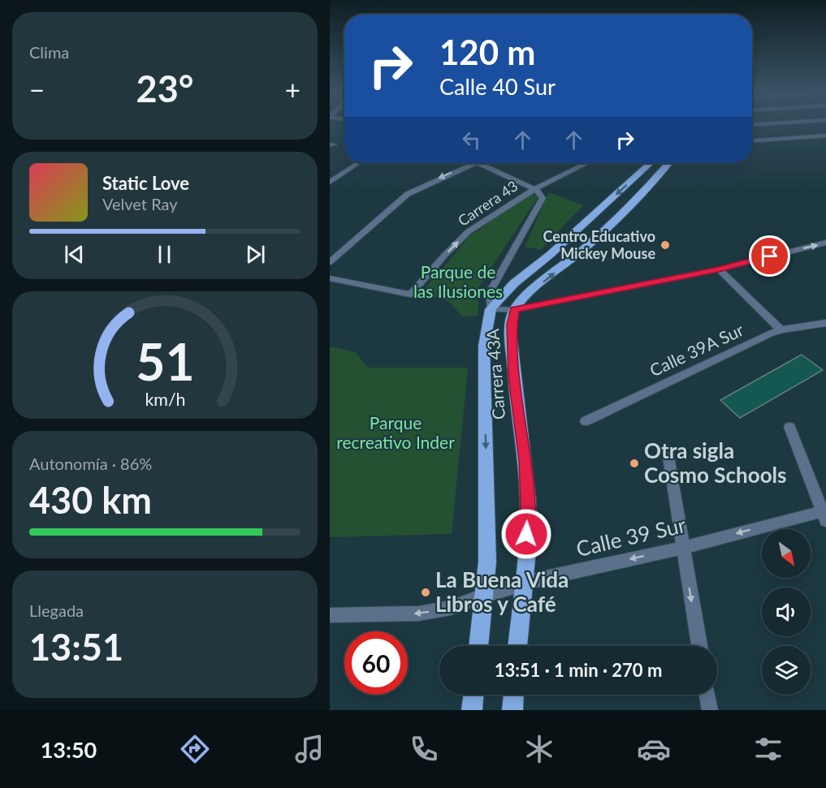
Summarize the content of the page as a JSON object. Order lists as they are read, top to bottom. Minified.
{"streets":{"main road":["Carrera 43A"],"street":["Carrera 43","Calle 39A Sur","Calle 39 Sur"]},"crossings":[["Carrera 43","Carrera 43A"],["Carrera 43A","Calle 39 Sur"]],"one_way":["Calle 39 Sur"],"parks":["Parque de las Ilusiones","Parque recreativo Inder"],"places":["Centro Educativo Mickey Mouse","Otra sigla Cosmo Schools","La Buena Vida Libros y Café"],"north":"bottom right","page":{"tile":["Clima",["Autonomía · 86%","430 km"],["Llegada","13:51"]],"turn":["120 m","Calle 40 Sur"],"heat":["−","23°","+"],"song":["Static Love","Velvet Ray"],"limit":"60","trip":"13:51 · 1 min · 270 m","tabs":"13:50","gauge":["51","km/h"]}}
